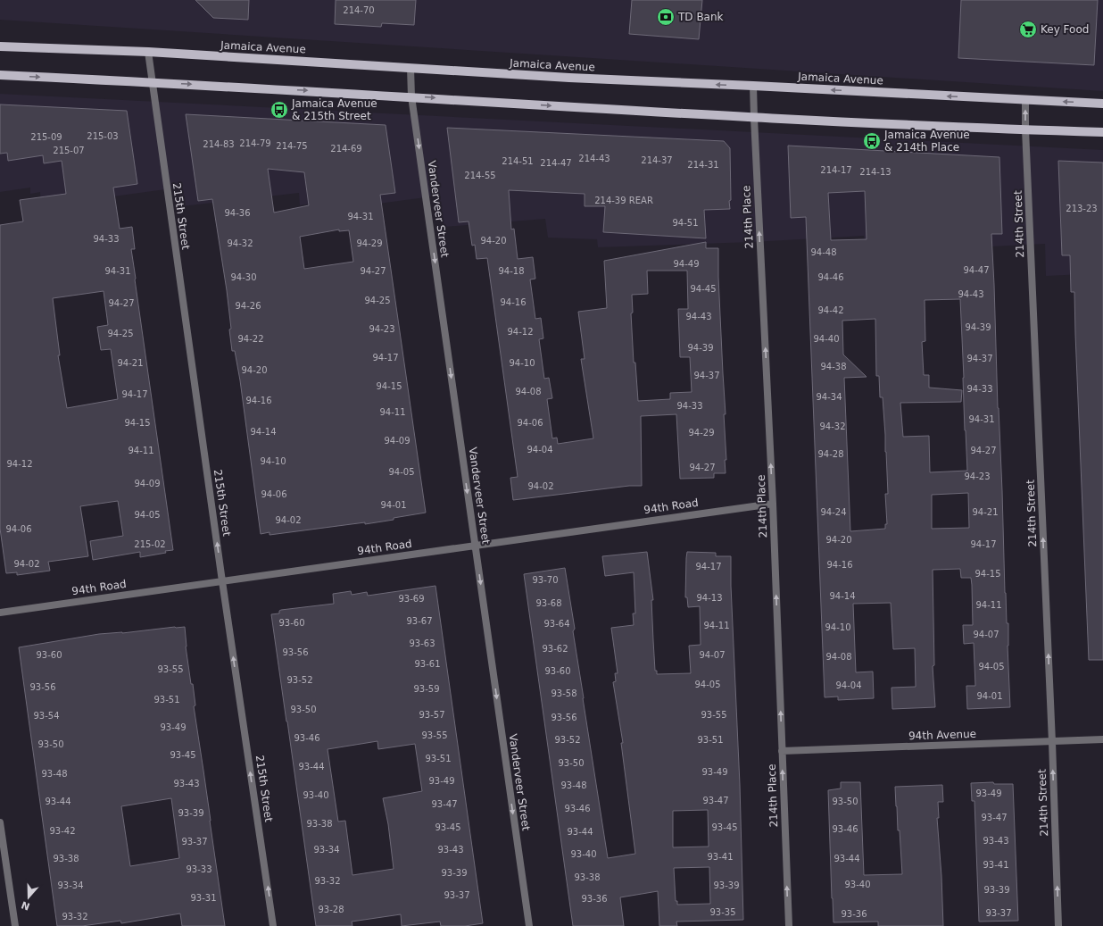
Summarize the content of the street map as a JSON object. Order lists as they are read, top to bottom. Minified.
{"streets":{"main road":["Jamaica Avenue"],"street":["Vanderveer Street","215th Street","214th Place","214th Street","94th Road","94th Avenue"]},"crossings":[["Jamaica Avenue","Vanderveer Street"],["Jamaica Avenue","215th Street"],["Jamaica Avenue","214th Place"],["Jamaica Avenue","214th Street"],["Vanderveer Street","94th Road"],["215th Street","94th Road"],["214th Place","94th Road"],["214th Place","94th Avenue"],["214th Street","94th Avenue"]],"one_way":["Vanderveer Street","215th Street","214th Place","214th Street"],"places":{"bank":["TD Bank"],"supermarket":["Key Food"],"bus stop":["Jamaica Avenue & 215th Street","Jamaica Avenue & 214th Place"]},"house_numbers":["214-70","215-03","215-09","214-79","214-83","214-75","214-69","215-07","214-43","214-37","214-51","214-47","214-31","214-17","214-13","214-55","214-39 REAR","213-23","94-36","94-31","94-51","94-33","94-20","94-32","94-29","94-48","94-49","94-47","94-31","94-27","94-18","94-30","94-46","94-45","94-43","94-25","94-16","94-27","94-26","94-42","94-43","94-39","94-23","94-12","94-25","94-22","94-40","94-39","94-17","94-37","94-21","94-10","94-38","94-20","94-37","94-15","94-33","94-08","94-17","94-34","94-16","94-33","94-11","94-31","94-15","94-06","94-32","94-14","94-29","94-09","94-04","94-11","94-27","94-28","94-10","94-12","94-27","94-05","94-23","94-09","94-02","94-06","94-01","94-24","94-21","94-05","94-02","94-06","94-20","215-02","94-17","94-02","94-16","94-17","94-15","93-70","94-14","94-13","93-69","93-68","94-11","93-67","93-60","93-64","94-11","94-10","94-07","93-63","93-62","93-56","93-60","94-07","94-08","93-61","94-05","93-55","93-60","93-52","94-05","94-04","93-56","93-59","93-58","94-01","93-51","93-50","93-57","93-55","93-54","93-56","93-49","93-55","93-46","93-52","93-51","93-50","93-45","93-51","93-50","93-44","93-49","93-48","93-49","93-43","93-48","93-49","93-40","93-47","93-44","93-50","93-47","93-46","93-39","93-47","93-38","93-45","93-45","93-46","93-42","93-44","93-43","93-37","93-34","93-43","93-40","93-41","93-38","93-44","93-41","93-33","93-39","93-38","93-32","93-40","93-34","93-39","93-39","93-37","93-31","93-36","93-28","93-35","93-37","93-36","93-32"],"north":"bottom"}
